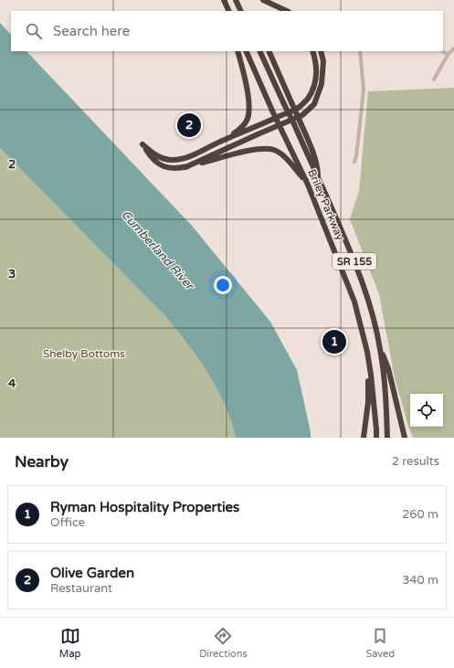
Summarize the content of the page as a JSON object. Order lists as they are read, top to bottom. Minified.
{"streets":{"highway":["Briley Parkway","SR 155"]},"water":["Cumberland River"],"parks":["Shelby Bottoms"],"page":{"search":"Search here","pins":["2","1"],"heading":["Nearby","2 results"],"list":[{"mark":"1","name":"Ryman Hospitality Properties","note":"Office","value":"260 m"},{"mark":"2","name":"Olive Garden","note":"Restaurant","value":"340 m"}],"nav":["Map","Directions","Saved"]},"grid":{"rows":["2","3","4"]}}
